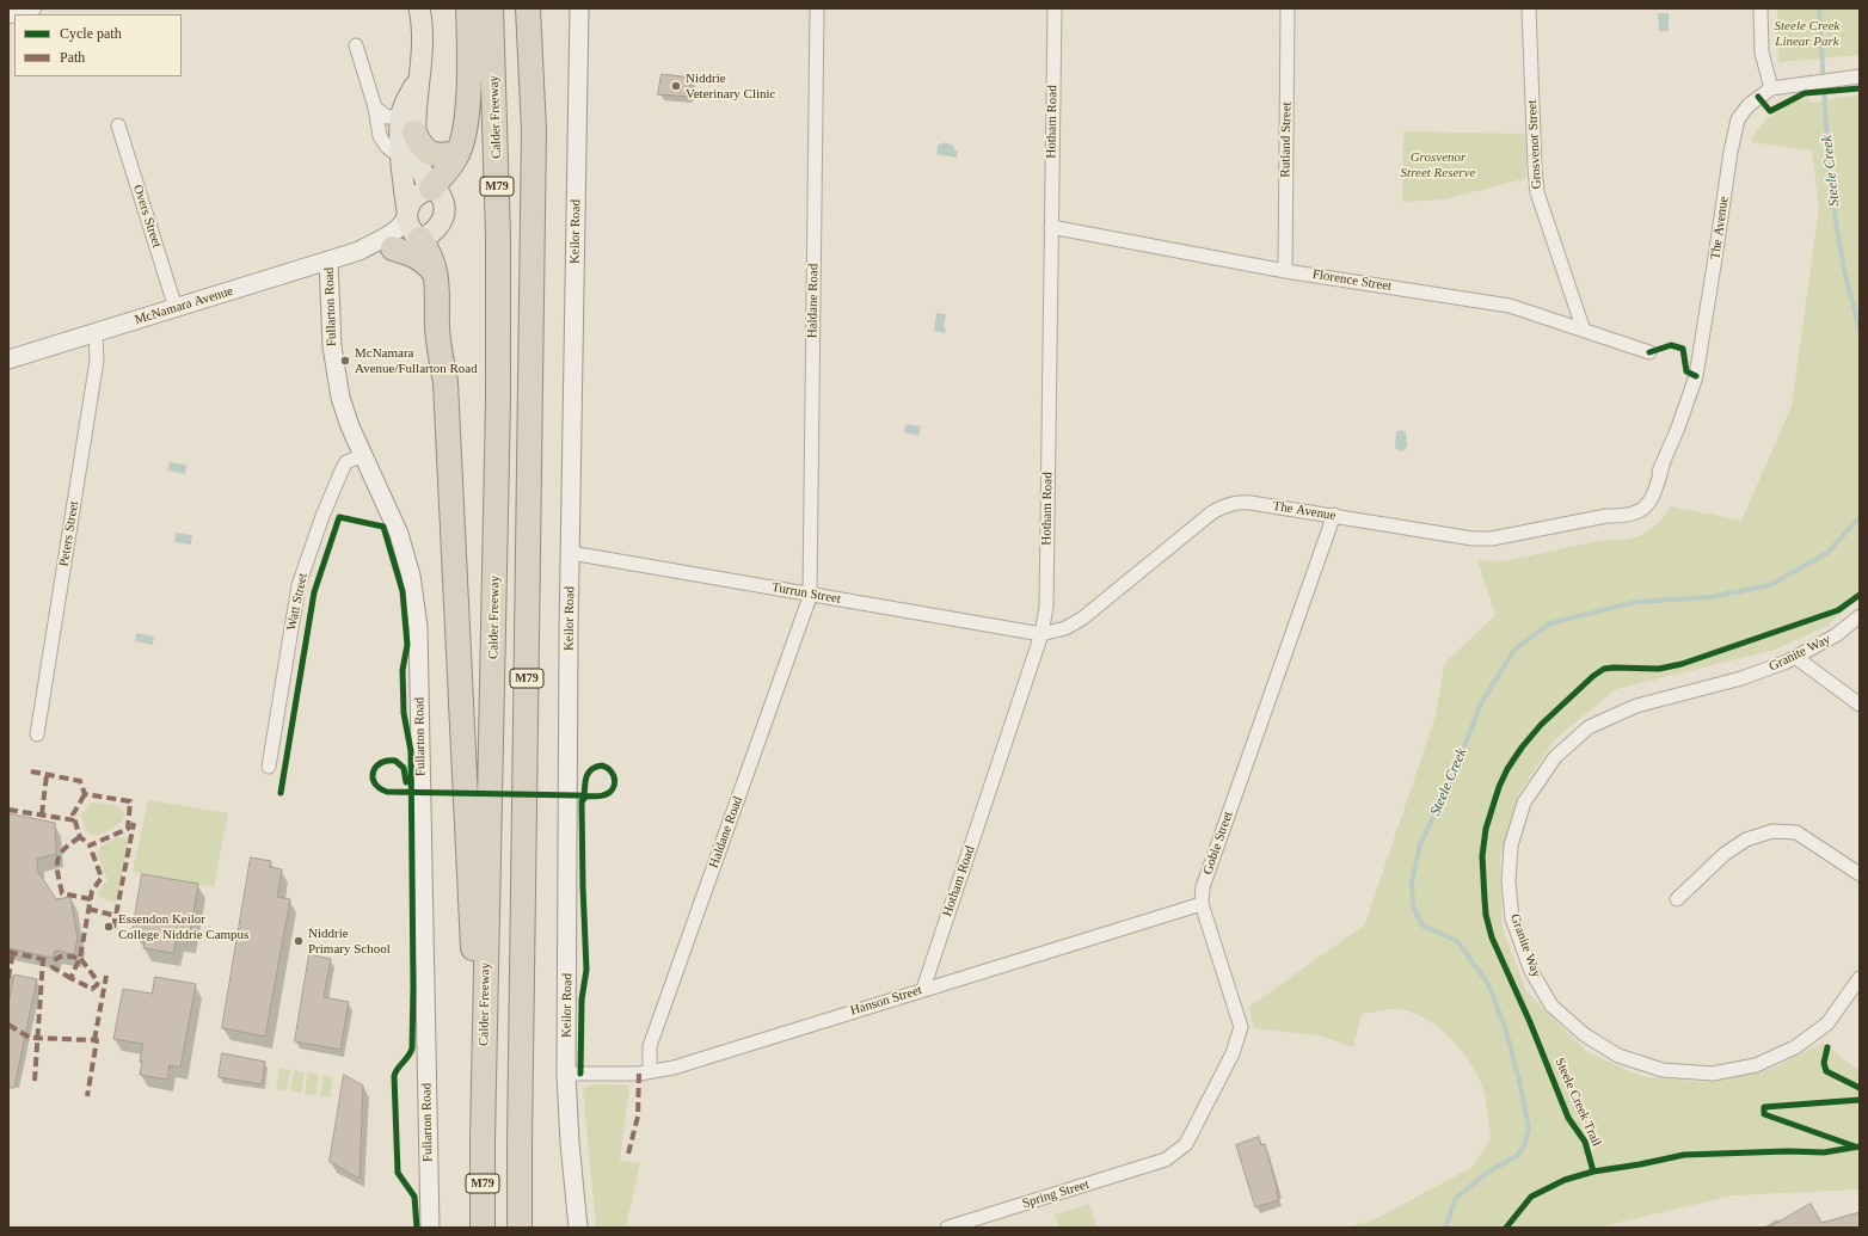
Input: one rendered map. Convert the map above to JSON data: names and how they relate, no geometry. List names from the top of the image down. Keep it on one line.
{"streets":{"highway":["Calder Freeway","M79"],"main road":["Keilor Road","McNamara Avenue","Fullarton Road"],"street":["Hotham Road","Rutland Street","Grosvenor Street","Overs Street","The Avenue","Florence Street","Haldane Road","Peters Street","Turrun Street","Watt Street","Granite Way","Goble Street","Hanson Street","Spring Street"],"cycle path":["Steele Creek Trail"]},"crossings":[["Hotham Road","The Avenue"],["Hotham Road","Florence Street"],["Hotham Road","Turrun Street"],["Hotham Road","Hanson Street"],["Rutland Street","Florence Street"],["Grosvenor Street","Florence Street"],["Overs Street","McNamara Avenue"],["The Avenue","Turrun Street"],["The Avenue","Goble Street"],["Keilor Road","Turrun Street"],["Keilor Road","Hanson Street"],["Haldane Road","Turrun Street"],["Haldane Road","Hanson Street"],["McNamara Avenue","Fullarton Road"],["McNamara Avenue","Peters Street"],["Fullarton Road","Watt Street"],["Goble Street","Hanson Street"],["Goble Street","Spring Street"]],"water":["Steele Creek"],"parks":["Steele Creek Linear Park","Grosvenor Street Reserve"],"places":["Niddrie Veterinary Clinic","McNamara Avenue/Fullarton Road","Essendon Keilor College Niddrie Campus","Niddrie Primary School"],"legend":["Cycle path","Path"]}
